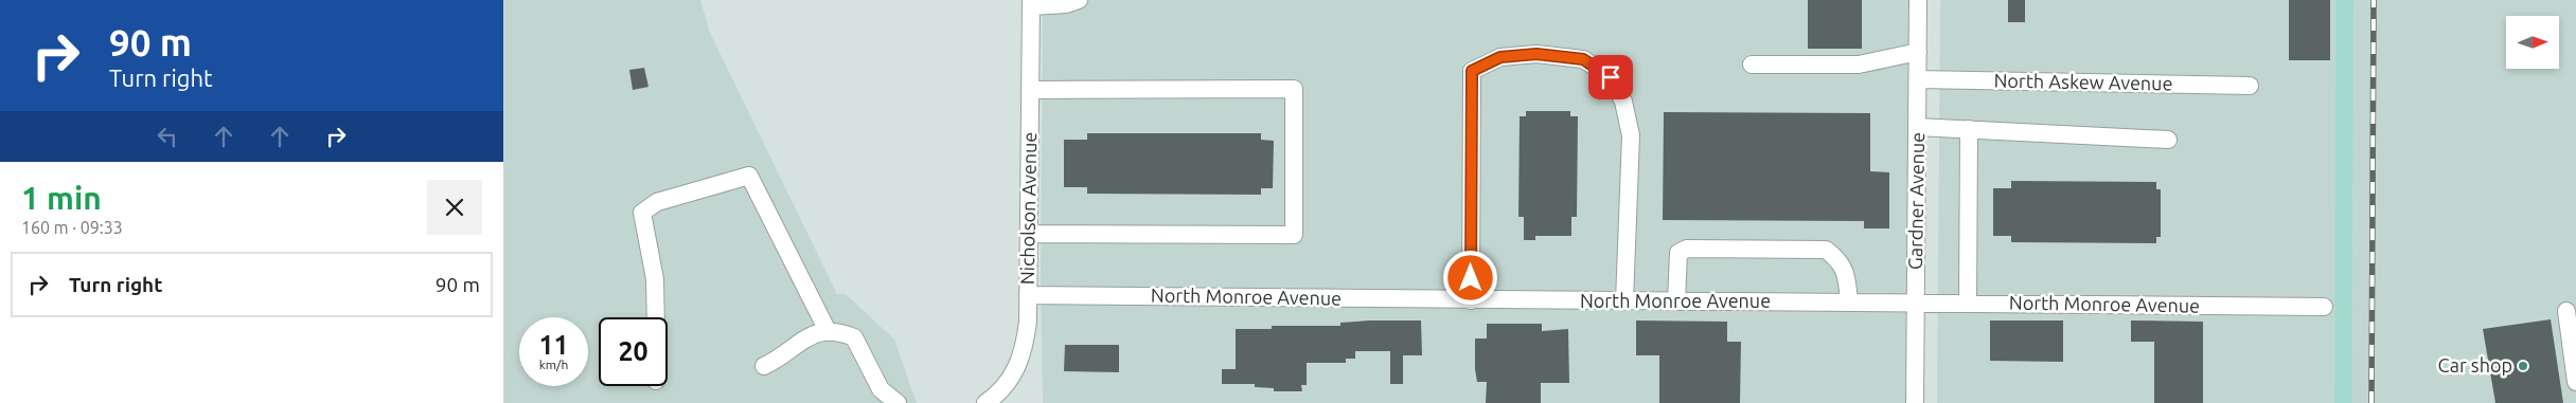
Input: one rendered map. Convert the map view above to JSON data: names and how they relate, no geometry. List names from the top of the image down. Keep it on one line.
{"streets":{"street":["North Askew Avenue","Gardner Avenue","Nicholson Avenue","North Monroe Avenue"]},"crossings":[["North Askew Avenue","Gardner Avenue"],["Gardner Avenue","North Monroe Avenue"],["Nicholson Avenue","North Monroe Avenue"]],"places":["Car shop"],"north":"right","page":{"turn":["90 m","Turn right"],"heading":["1 min","160 m · 09:33"],"list":[{"name":"Turn right","value":"90 m"}],"speed":"11 km/h","limit":"20"}}
